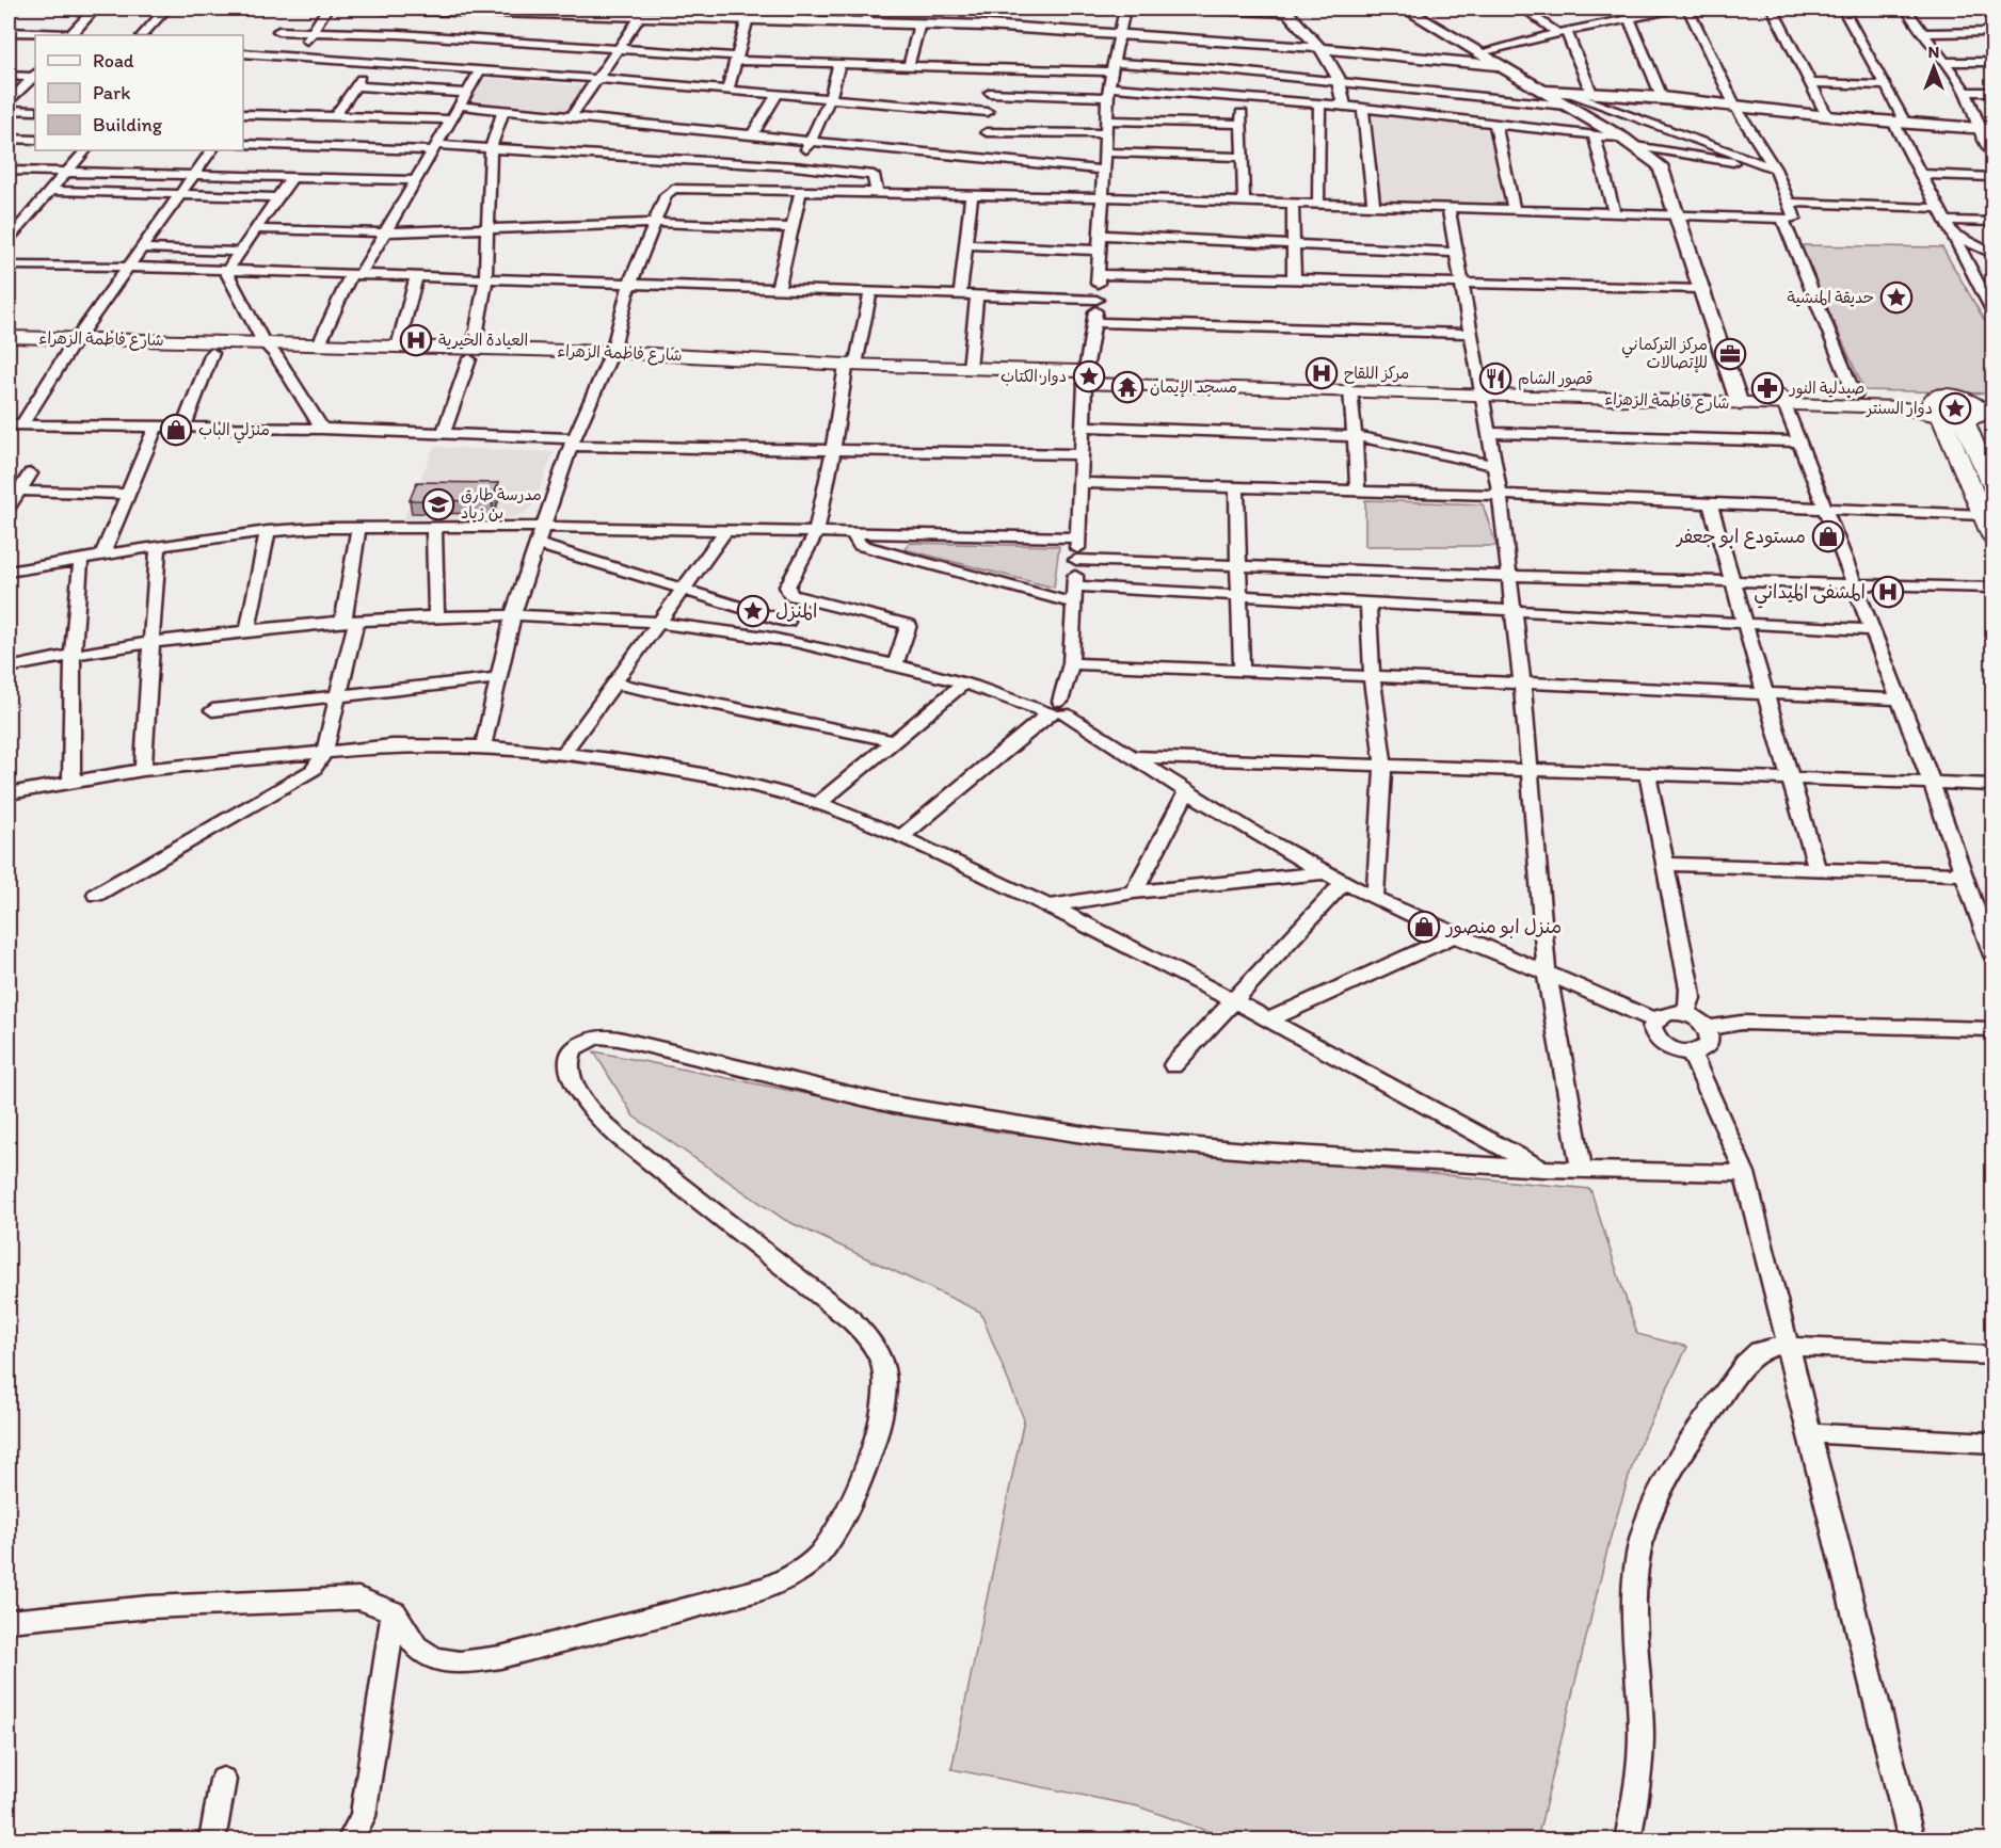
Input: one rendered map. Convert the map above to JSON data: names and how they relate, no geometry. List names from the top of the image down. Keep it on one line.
{"streets":{"main road":["شارع فاطمة الزهراء"]},"places":{"place":["حديقة المنشية","دوار الكتاب","دوار السنتر","المنزل"],"hospital":["العيادة الخيرية","مركز اللقاح","المشفى الميداني"],"office":["مركز التركماني للإتصالات"],"restaurant":["قصور الشام"],"temple":["مسجد الإيمان"],"pharmacy":["صيدلية النور"],"shop":["منزلي الباب","مستودع ابو جعفر","منزل ابو منصور"],"school or university":["مدرسة طارق بن زياد"]},"legend":["Road","Park","Building"],"north":"top"}
